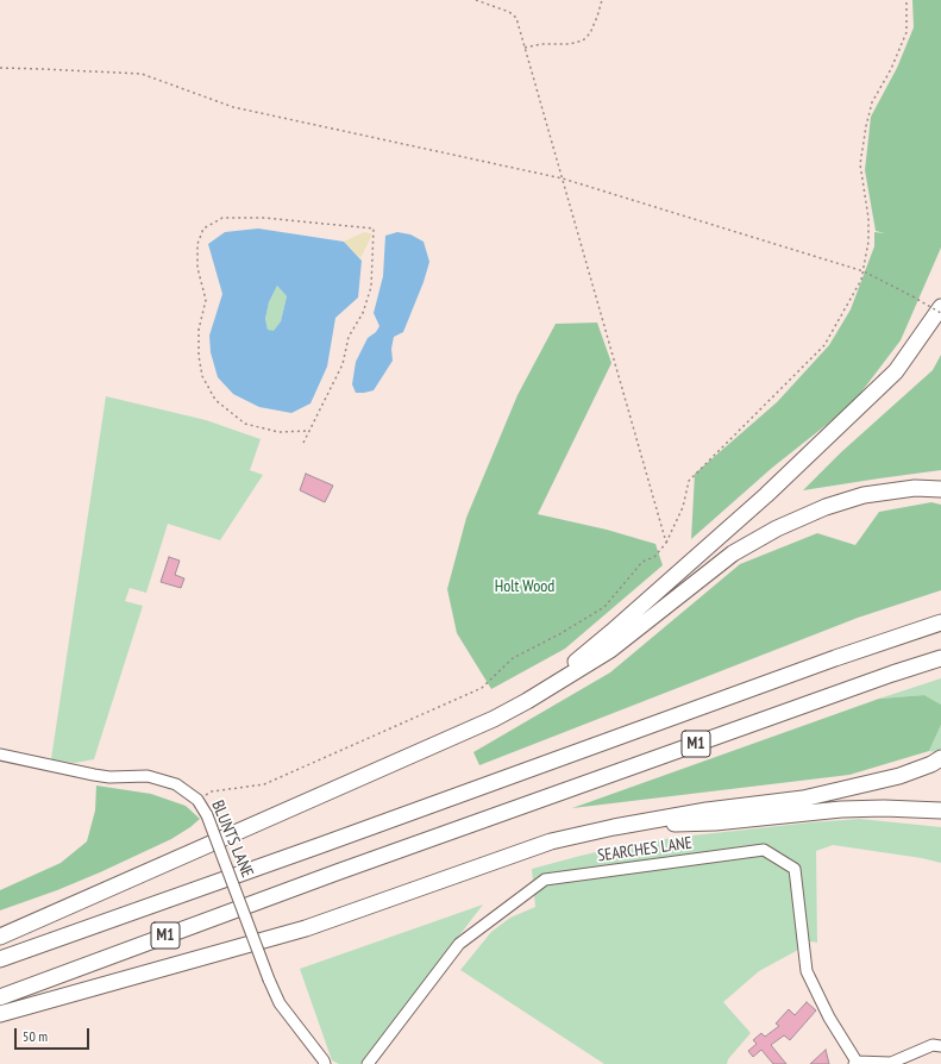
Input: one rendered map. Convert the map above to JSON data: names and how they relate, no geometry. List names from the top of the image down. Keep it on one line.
{"streets":{"highway":["M1"],"street":["BLUNTS LANE","SEARCHES LANE"]},"parks":["Holt Wood"],"scale_bar":"50 m"}
